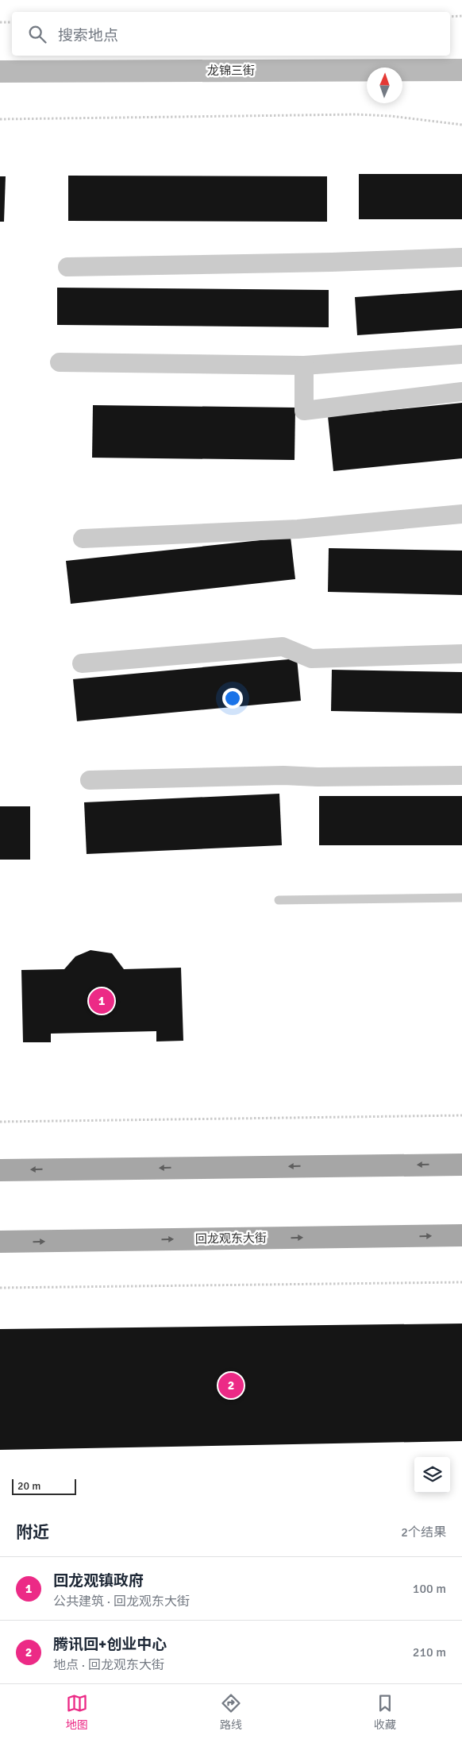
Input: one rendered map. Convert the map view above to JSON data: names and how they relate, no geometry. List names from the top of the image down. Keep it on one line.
{"streets":{"main road":["回龙观东大街"],"street":["龙锦三街"]},"scale_bar":"20 m","north":"top","page":{"search":"搜索地点","pins":["1","2"],"scale":"20 m","heading":["附近","2个结果"],"list":[{"mark":"1","name":"回龙观镇政府","note":"公共建筑 · 回龙观东大街","value":"100 m"},{"mark":"2","name":"腾讯回+创业中心","note":"地点 · 回龙观东大街","value":"210 m"}],"nav":["地图","路线","收藏"]}}
